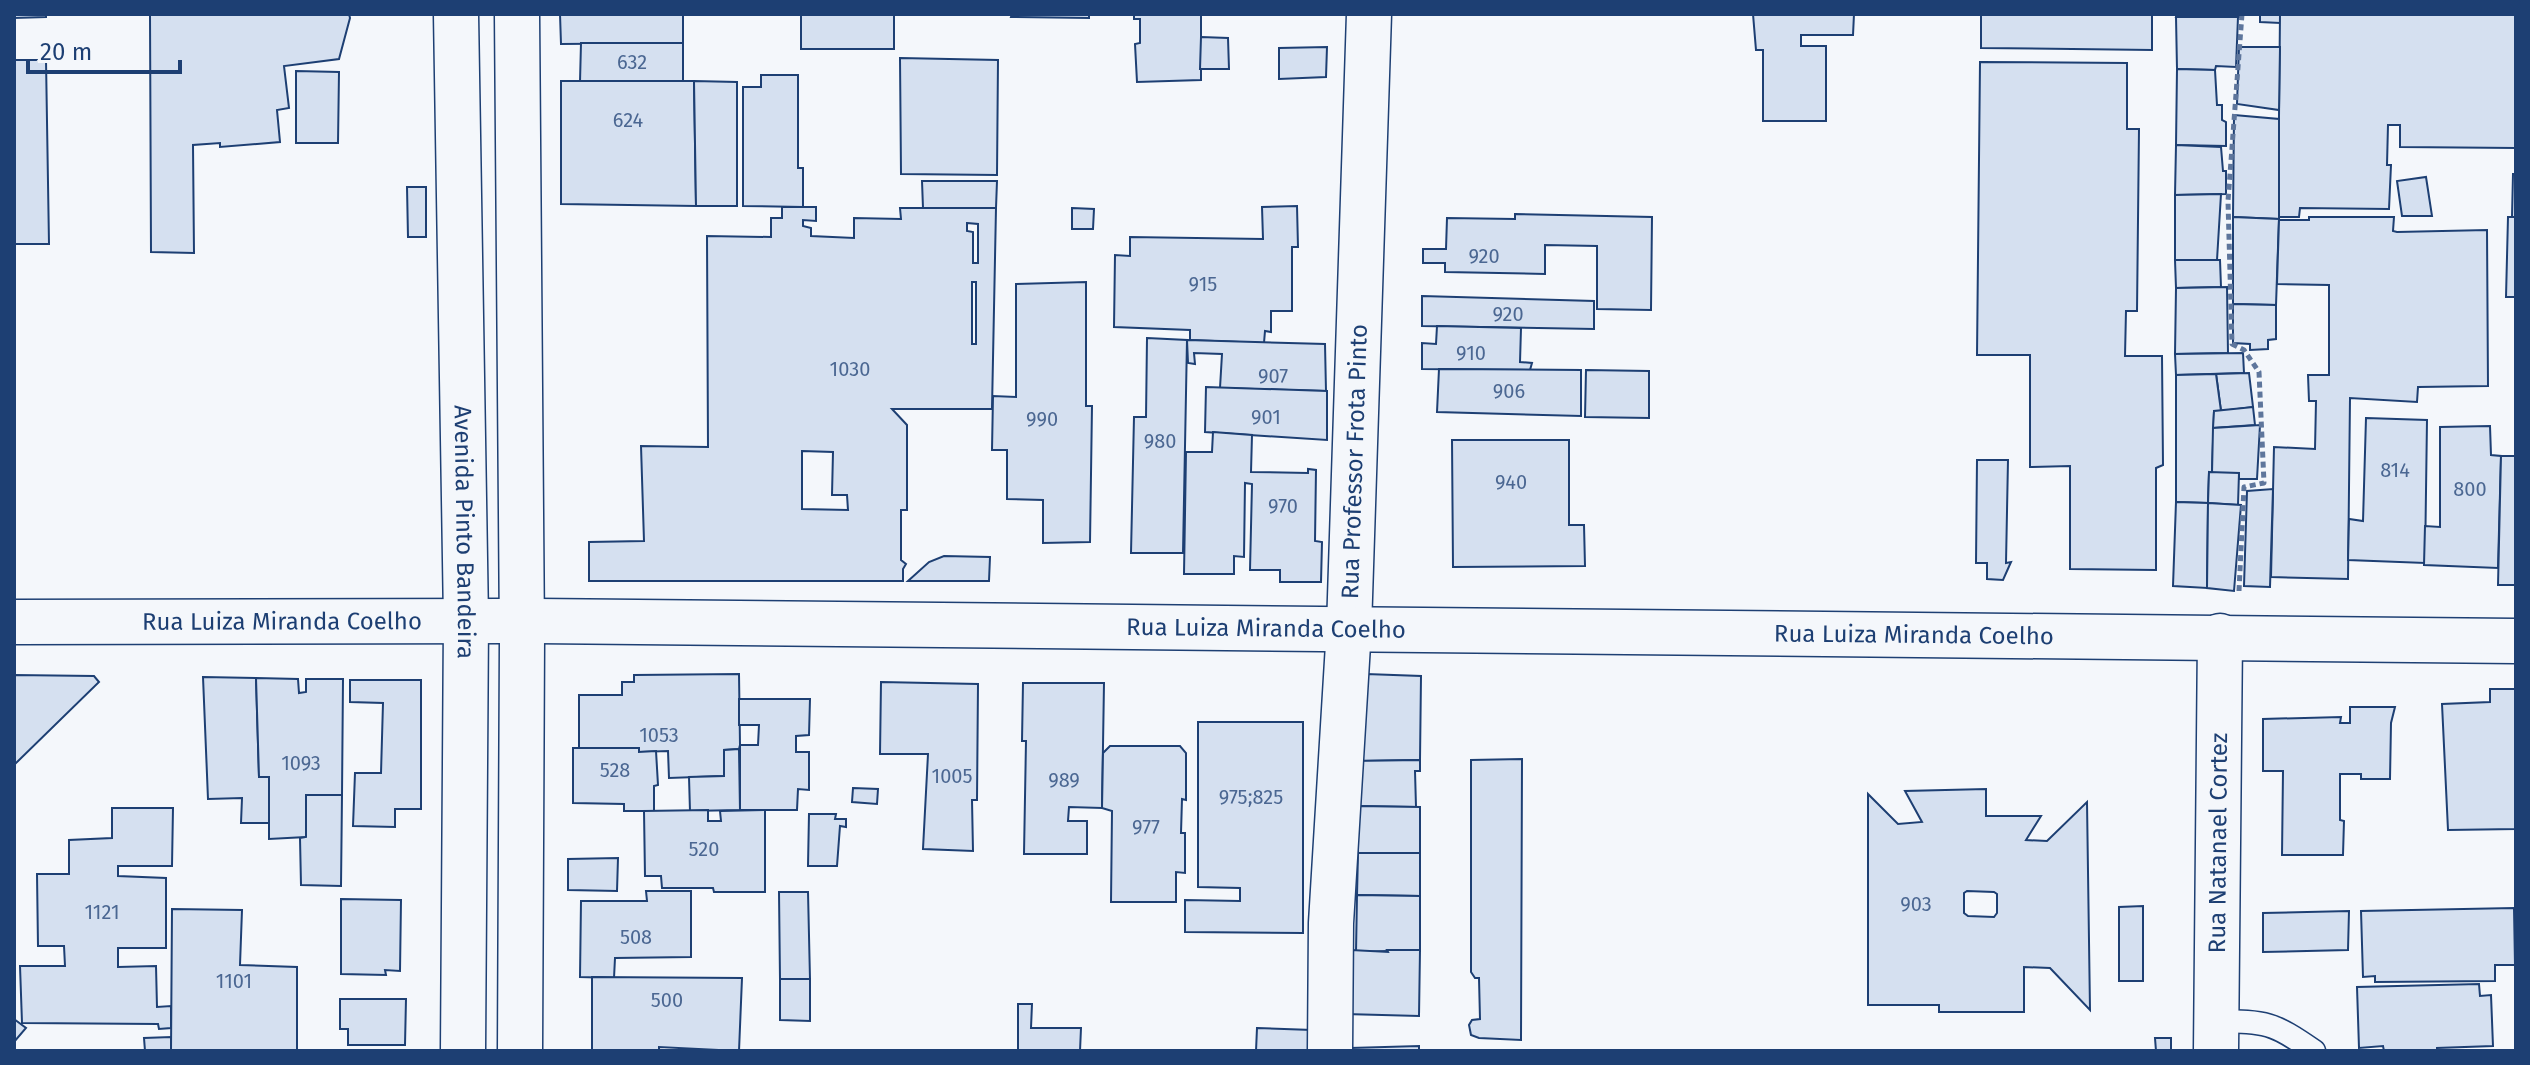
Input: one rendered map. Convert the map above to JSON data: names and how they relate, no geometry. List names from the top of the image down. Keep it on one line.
{"streets":{"street":["Rua Professor Frota Pinto","Avenida Pinto Bandeira","Rua Luiza Miranda Coelho","Rua Natanael Cortez"]},"crossings":[["Rua Professor Frota Pinto","Rua Luiza Miranda Coelho"],["Avenida Pinto Bandeira","Rua Luiza Miranda Coelho"],["Rua Luiza Miranda Coelho","Rua Natanael Cortez"]],"house_numbers":["632","624","920","915","920","910","1030","907","906","901","990","980","814","940","800","970","1053","1093","528","1005","989","975;825","977","520","903","1121","508","1101","500"],"scale_bar":"20 m"}
